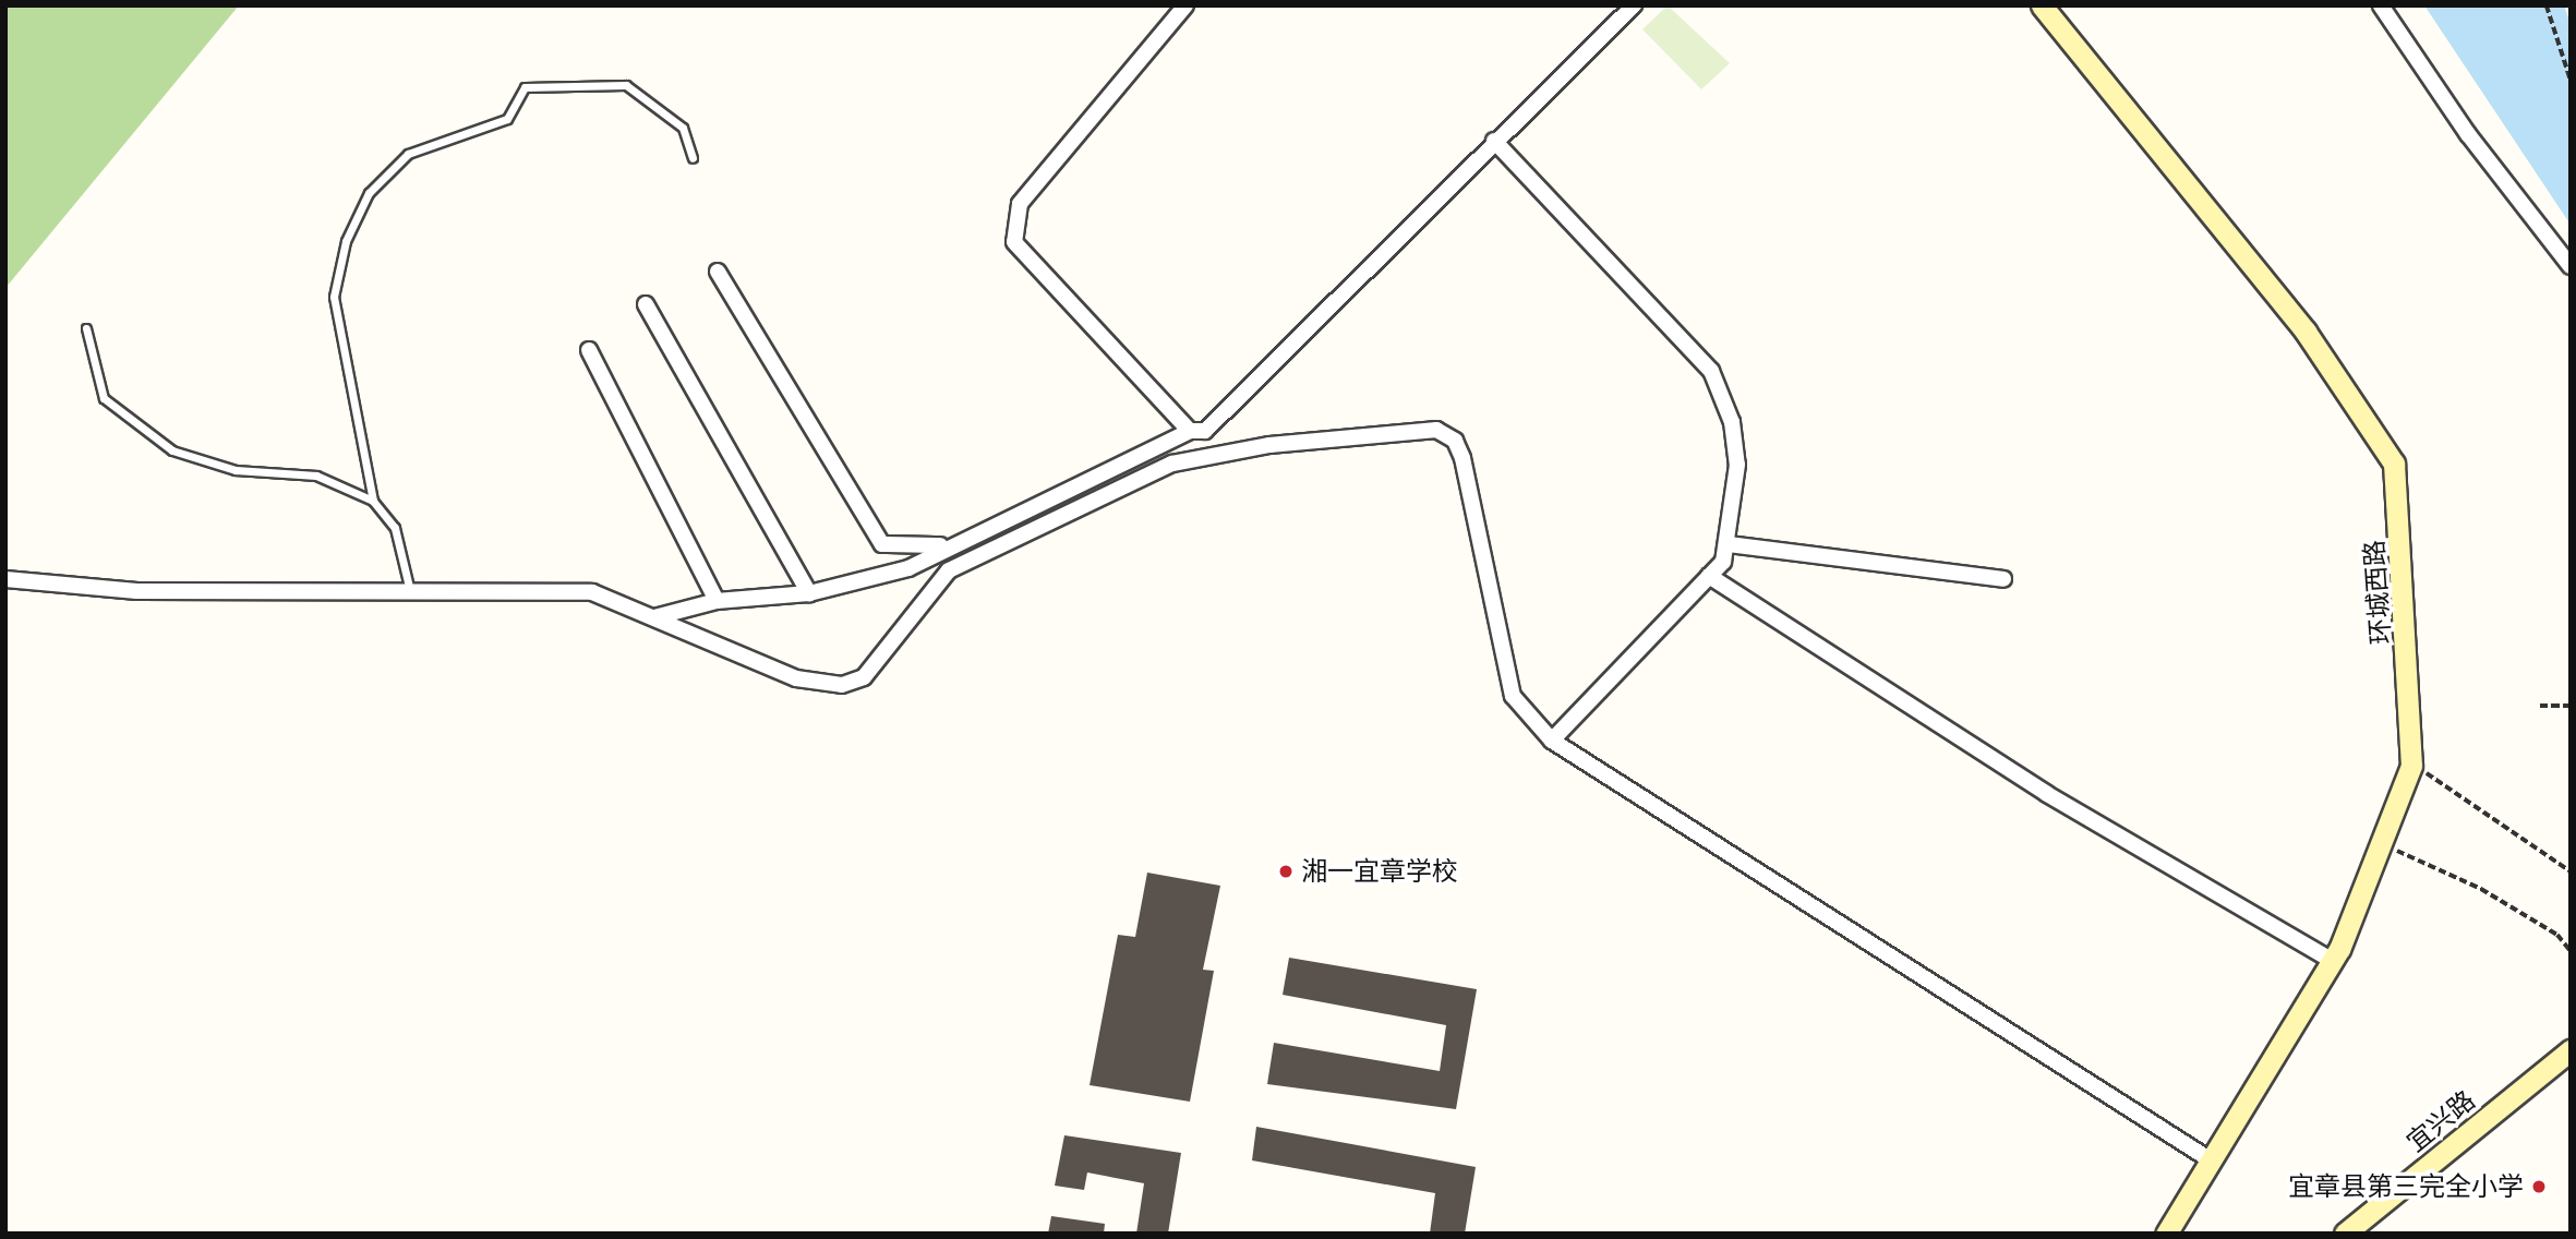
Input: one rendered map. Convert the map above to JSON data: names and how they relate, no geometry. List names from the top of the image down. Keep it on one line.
{"streets":{"main road":["环城西路","宜兴路"]},"places":["湘一宜章学校","宜章县第三完全小学"]}
